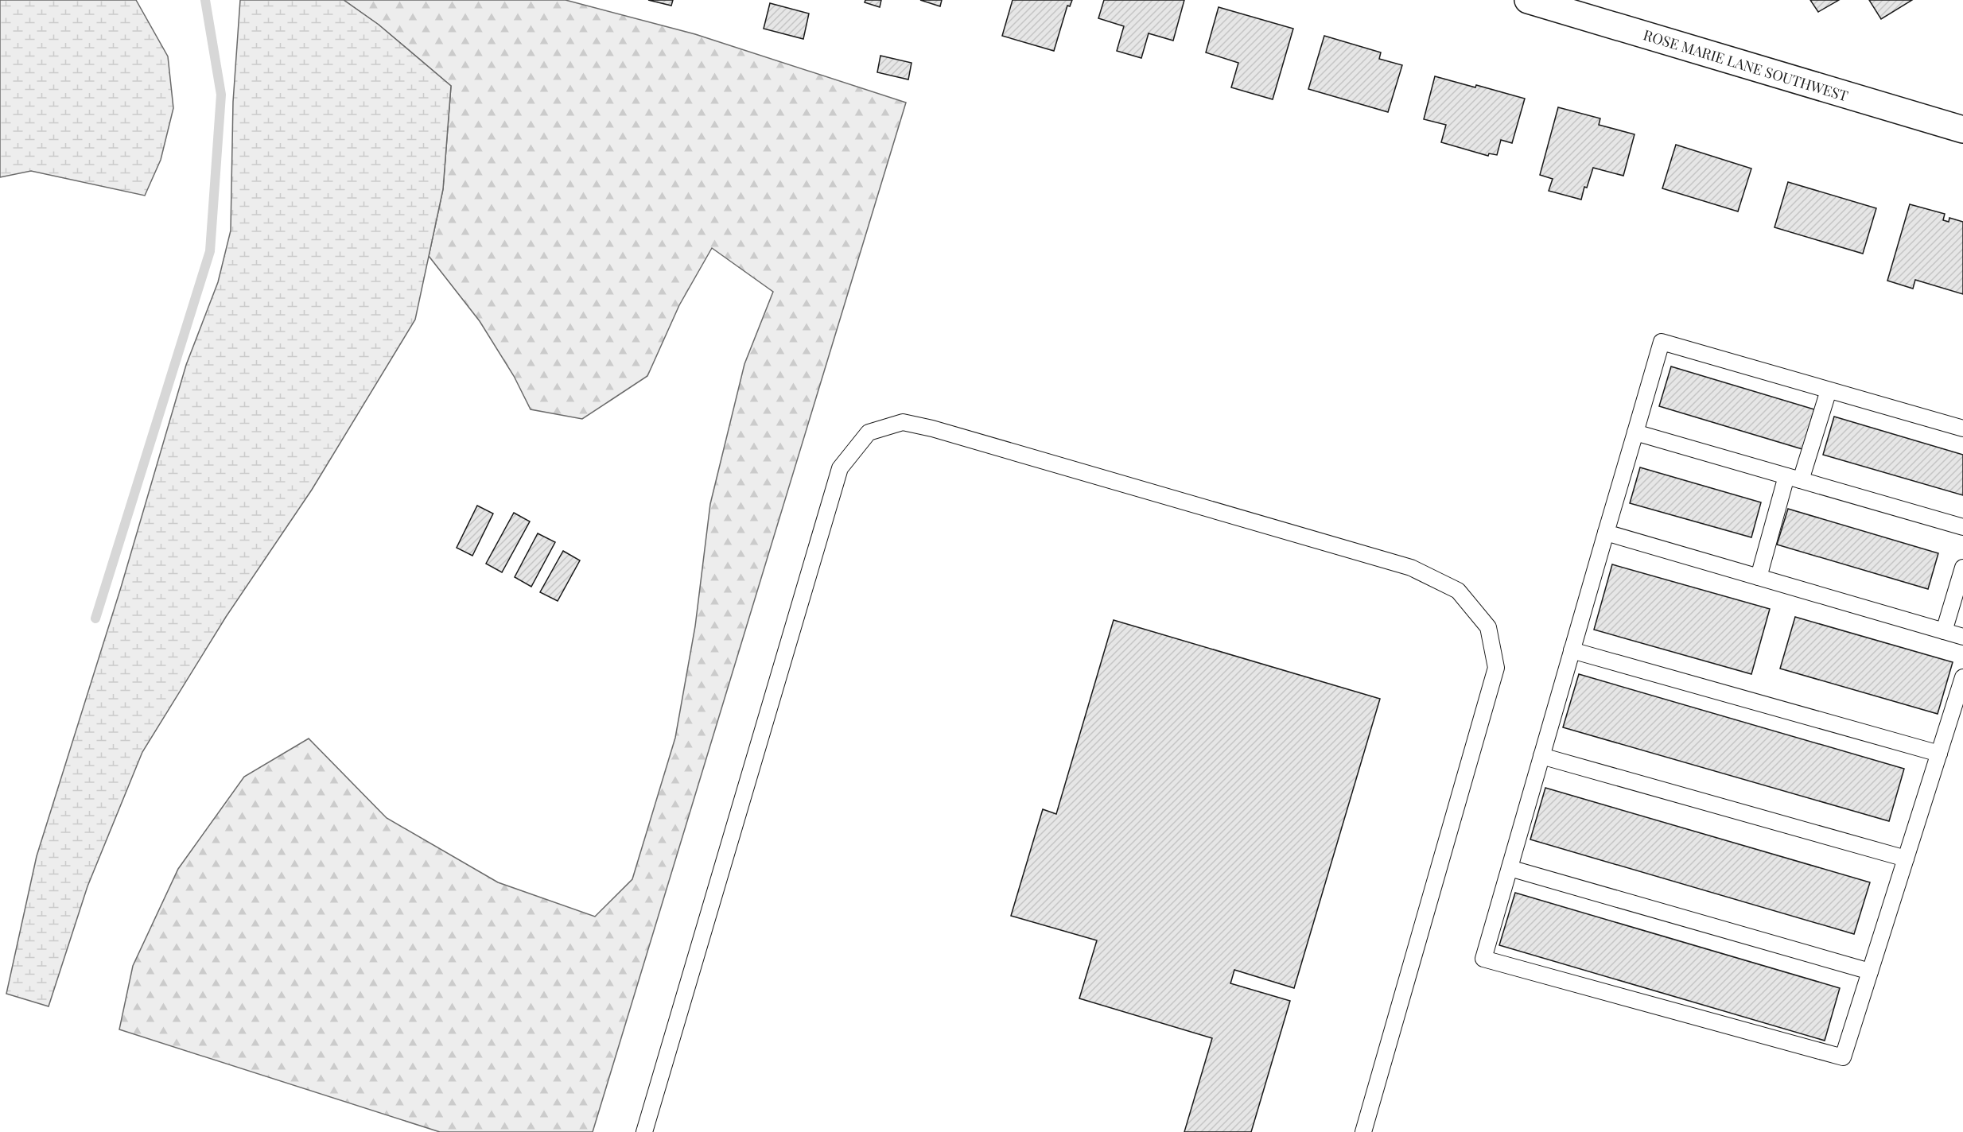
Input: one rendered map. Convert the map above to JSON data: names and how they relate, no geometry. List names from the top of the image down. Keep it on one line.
{"streets":{"street":["ROSE MARIE LANE SOUTHWEST"]}}
